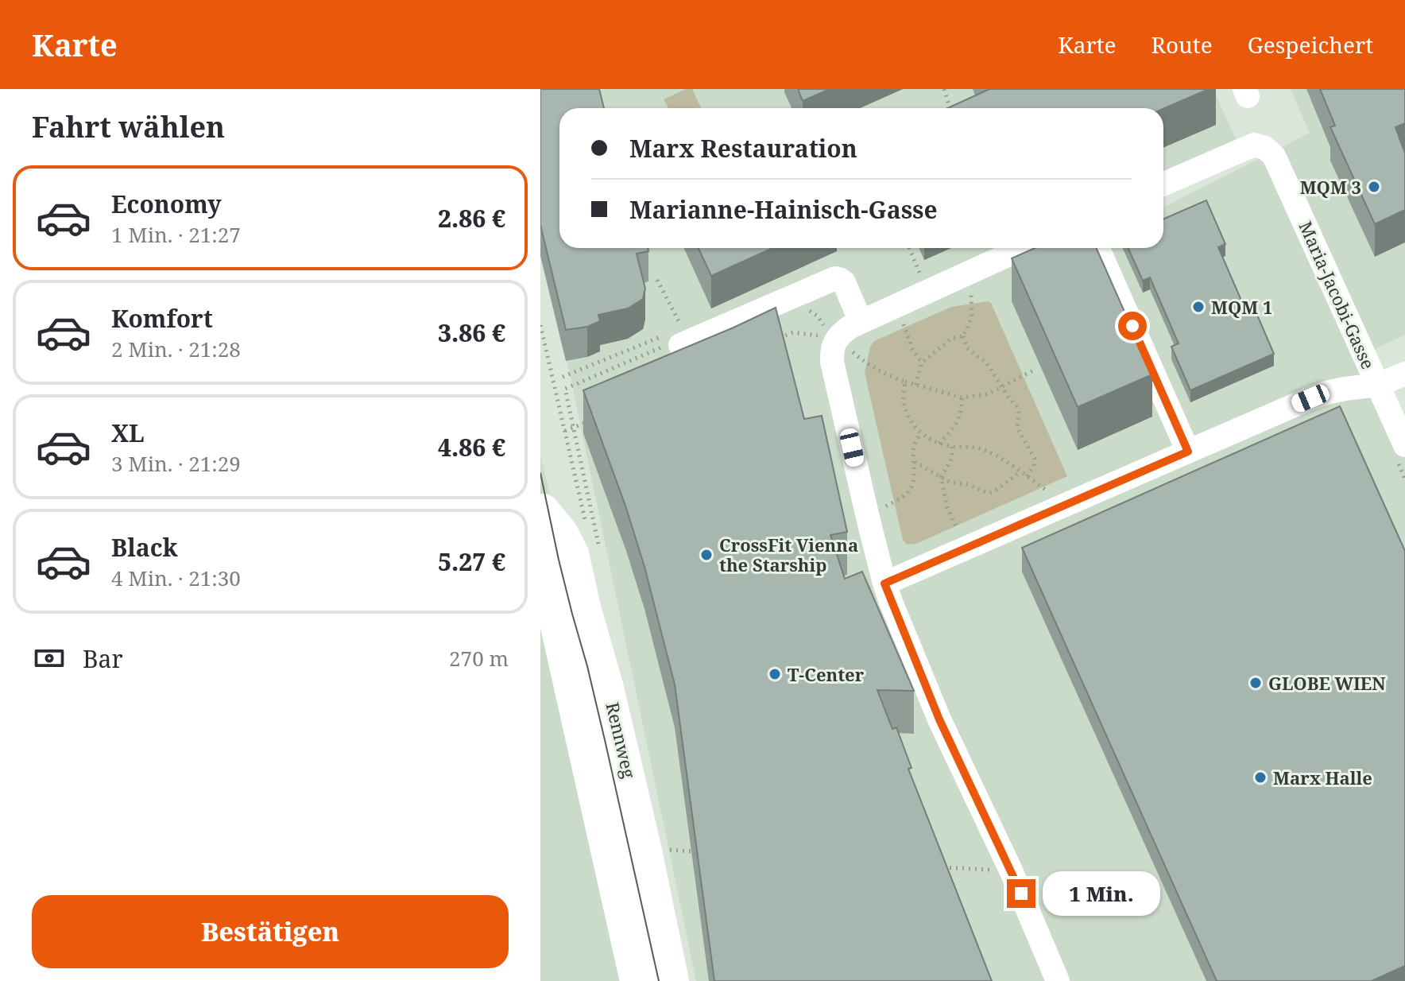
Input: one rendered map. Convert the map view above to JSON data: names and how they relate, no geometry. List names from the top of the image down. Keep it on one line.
{"streets":{"main road":["Rennweg"],"street":["Maria-Jacobi-Gasse"]},"places":["MQM 3","MQM 1","CrossFit Vienna the Starship","T-Center","GLOBE WIEN","Marx Halle"],"page":{"header":"Karte","nav":["Karte","Route","Gespeichert"],"heading":"Fahrt wählen","banner":["Marx Restauration","Marianne-Hainisch-Gasse"],"list":[{"name":"Economy","note":"1 Min. · 21:27","value":"2.86 €"},{"name":"Komfort","note":"2 Min. · 21:28","value":"3.86 €"},{"name":"XL","note":"3 Min. · 21:29","value":"4.86 €"},{"name":"Black","note":"4 Min. · 21:30","value":"5.27 €"}],"pay":["Bar","270 m"],"bubble":"1 Min.","buttons":"Bestätigen"}}
